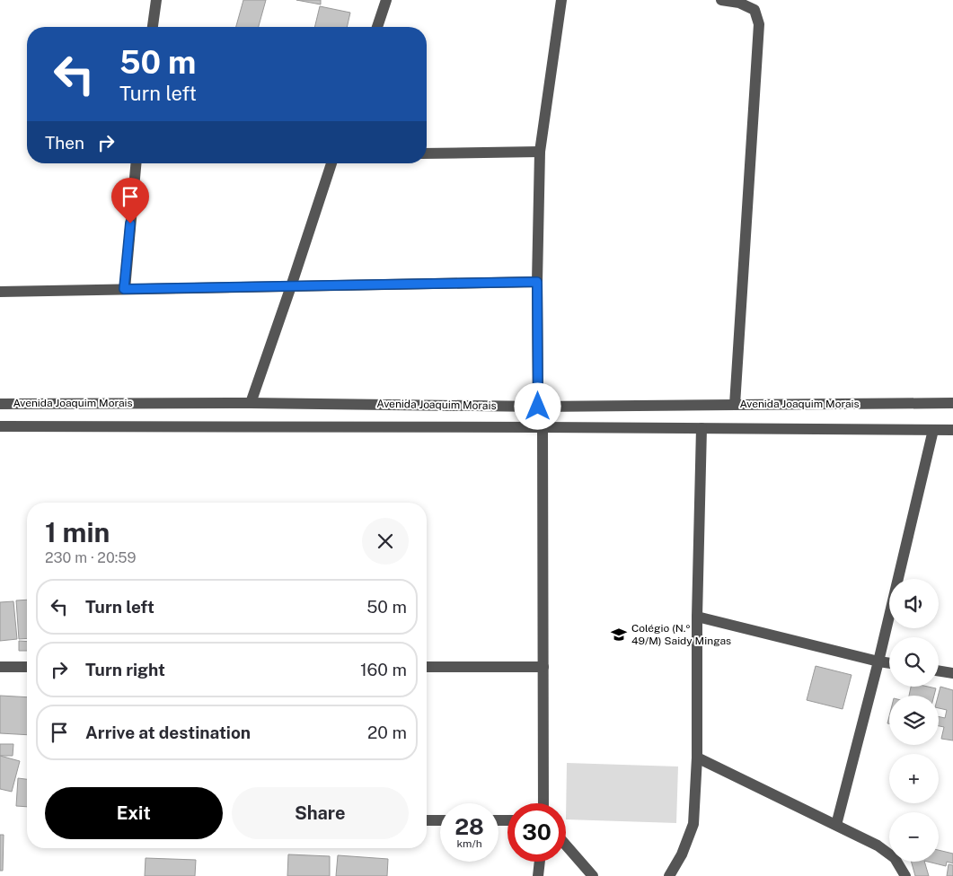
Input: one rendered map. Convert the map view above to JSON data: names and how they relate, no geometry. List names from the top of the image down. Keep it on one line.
{"streets":{"street":["Avenida Joaquim Morais"]},"places":{"school or university":["Colégio (N.º 49/M) Saidy Mingas"]},"page":{"turn":["50 m","Turn left"],"then":"Then","heading":["1 min","230 m · 20:59"],"map_buttons":["+","−"],"list":[{"name":"Turn left","value":"50 m"},{"name":"Turn right","value":"160 m"},{"name":"Arrive at destination","value":"20 m"}],"buttons":["Exit","Share"],"speed":"28 km/h","limit":"30"}}
